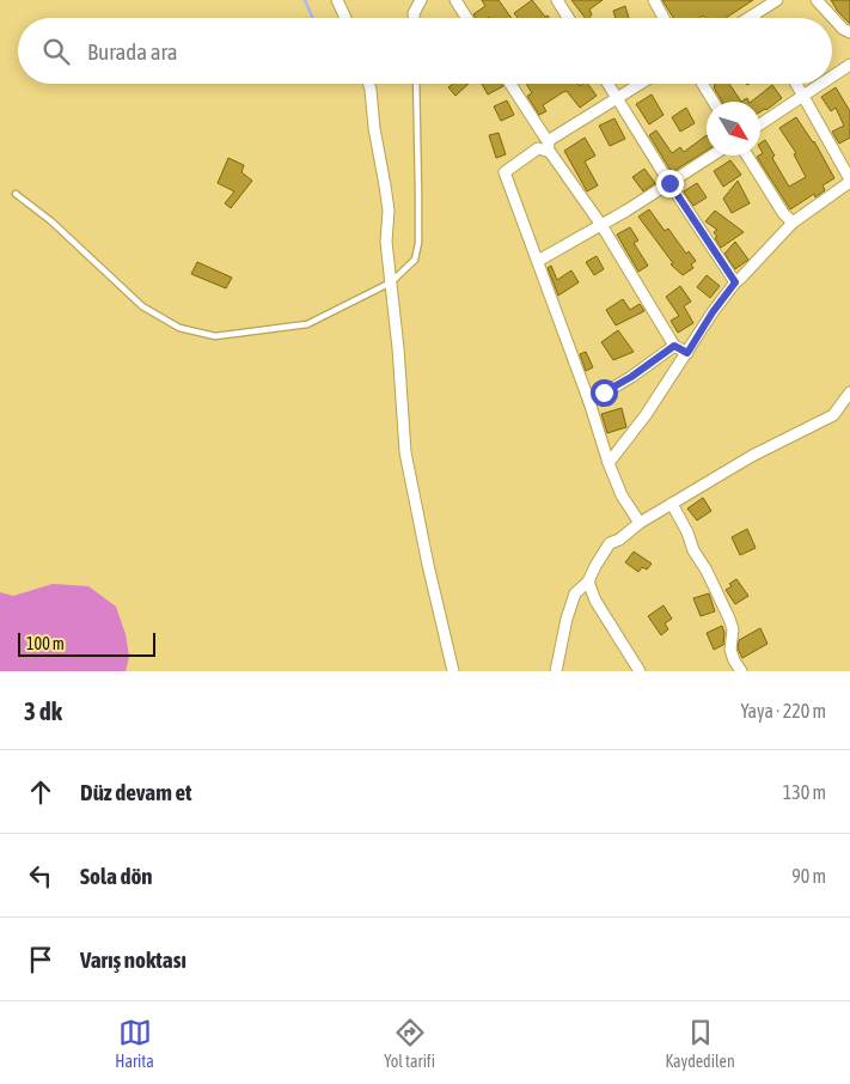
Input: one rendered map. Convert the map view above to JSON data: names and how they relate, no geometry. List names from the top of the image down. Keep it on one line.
{"scale_bar":"100 m","north":"bottom right","page":{"search":"Burada ara","scale":"100 m","heading":["3 dk","Yaya · 220 m"],"list":[["Düz devam et","130 m"],["Sola dön","90 m"],"Varış noktası"],"nav":["Harita","Yol tarifi","Kaydedilen"]}}
